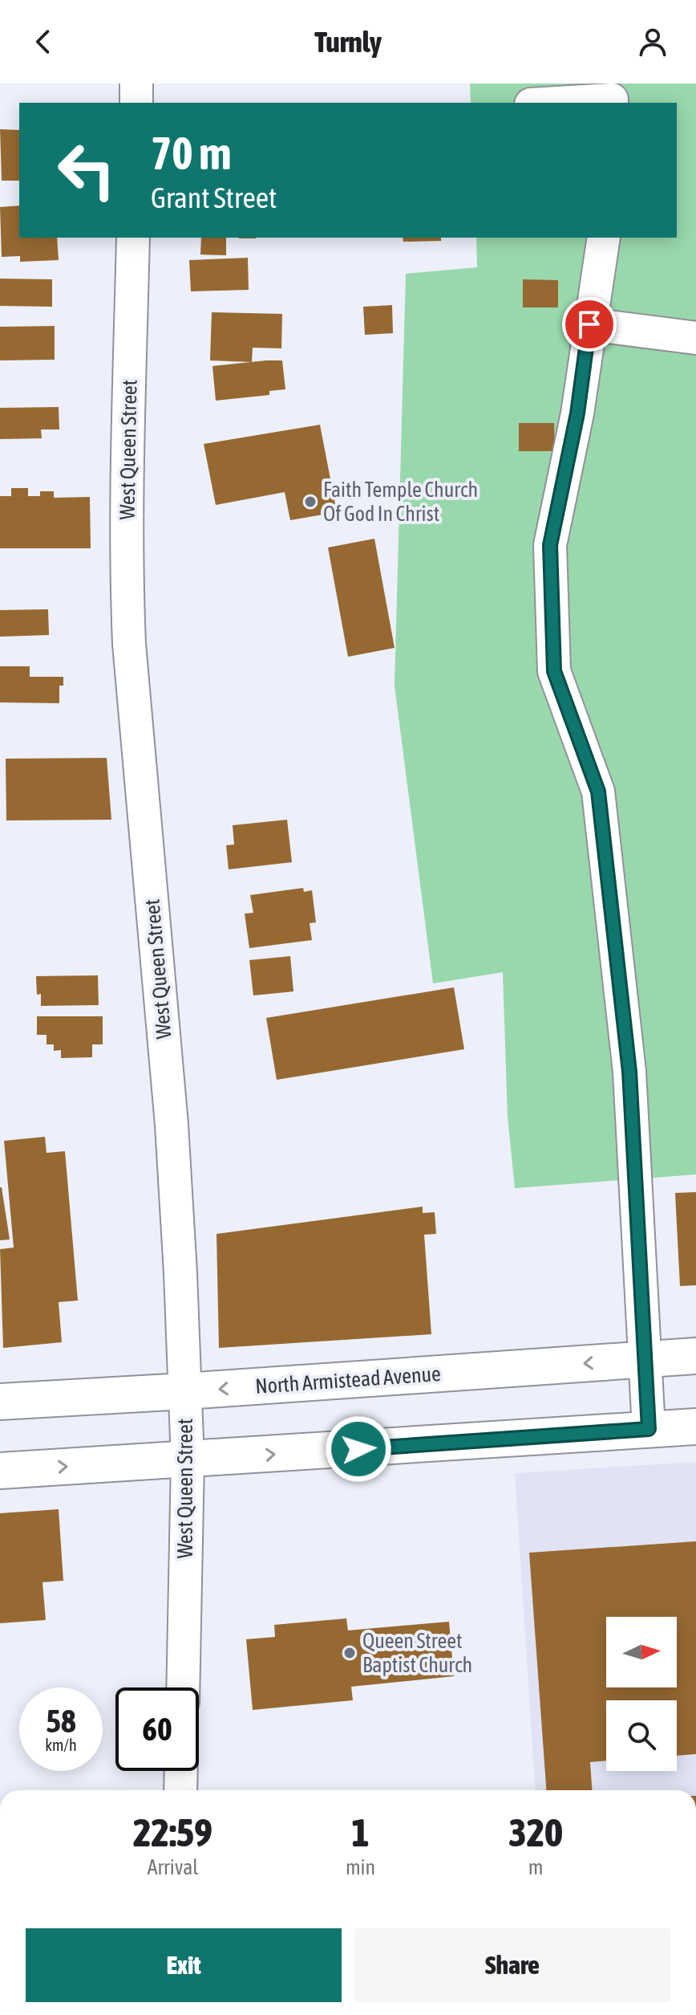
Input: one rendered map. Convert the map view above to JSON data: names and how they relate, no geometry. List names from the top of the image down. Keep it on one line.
{"streets":{"main road":["North Armistead Avenue"],"street":["West Queen Street"]},"crossings":[["West Queen Street","North Armistead Avenue"]],"places":["Faith Temple Church Of God In Christ","Queen Street Baptist Church"],"north":"right","page":{"header":"Turnly","turn":["70 m","Grant Street"],"speed":"58 km/h","limit":"60","eta":["22:59","Arrival","1","min","320","m"],"buttons":["Exit","Share"]}}
